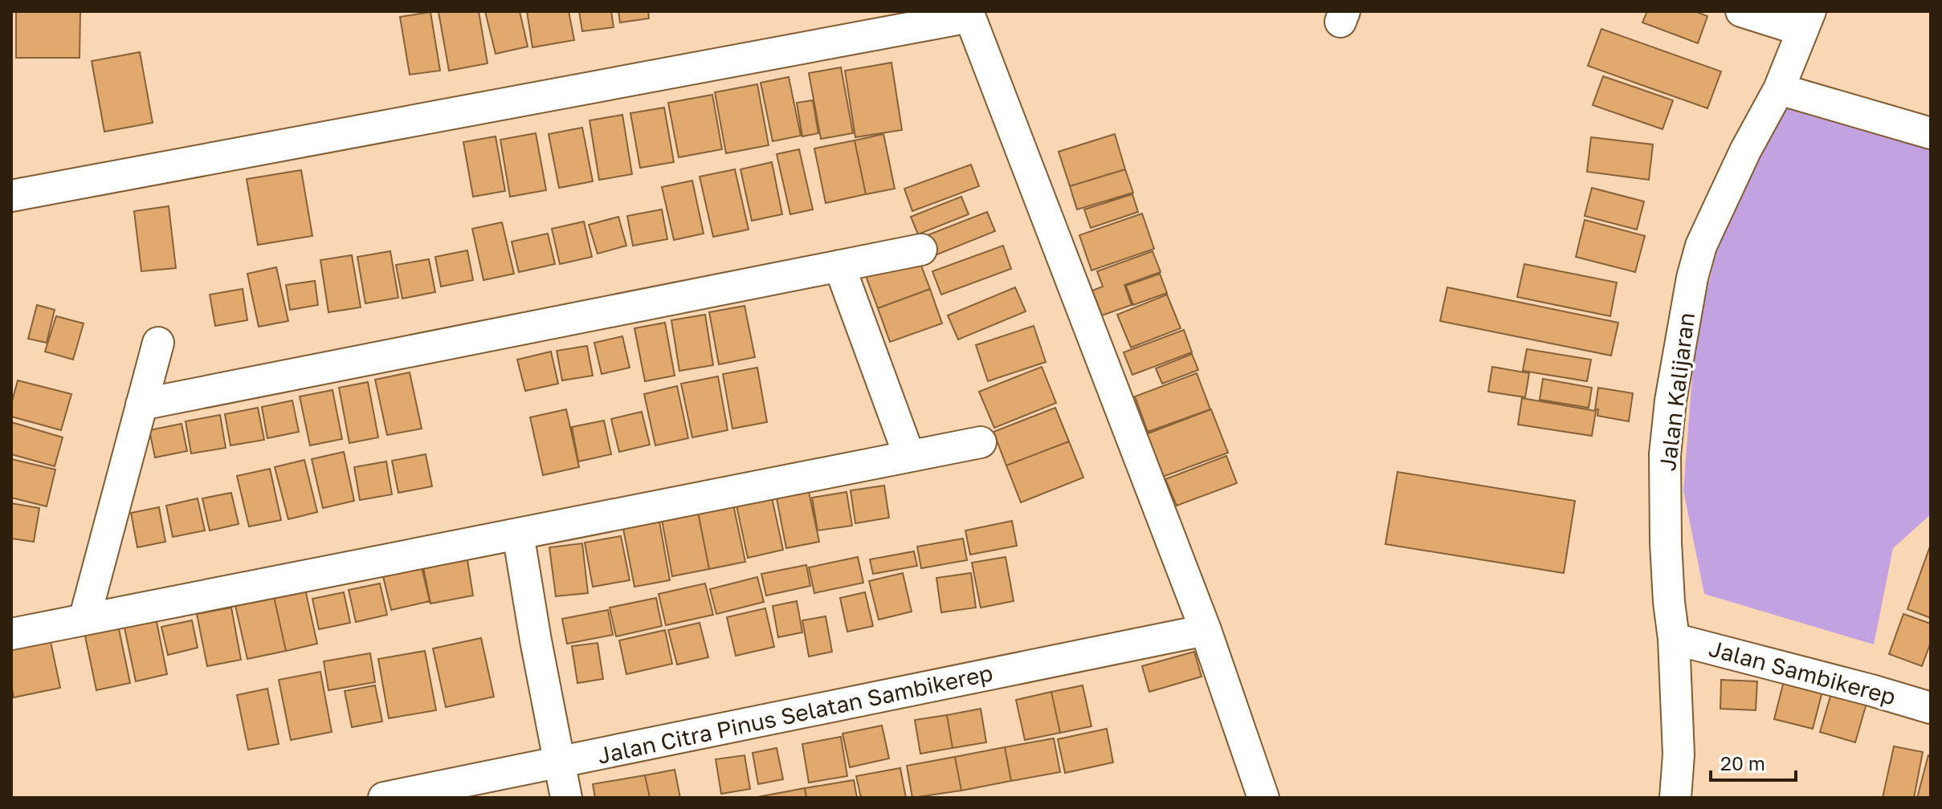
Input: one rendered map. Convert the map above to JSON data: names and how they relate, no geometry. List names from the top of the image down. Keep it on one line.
{"streets":{"street":["Jalan Kalijaran","Jalan Sambikerep","Jalan Citra Pinus Selatan Sambikerep"]},"crossings":[["Jalan Kalijaran","Jalan Sambikerep"]],"scale_bar":"20 m"}
